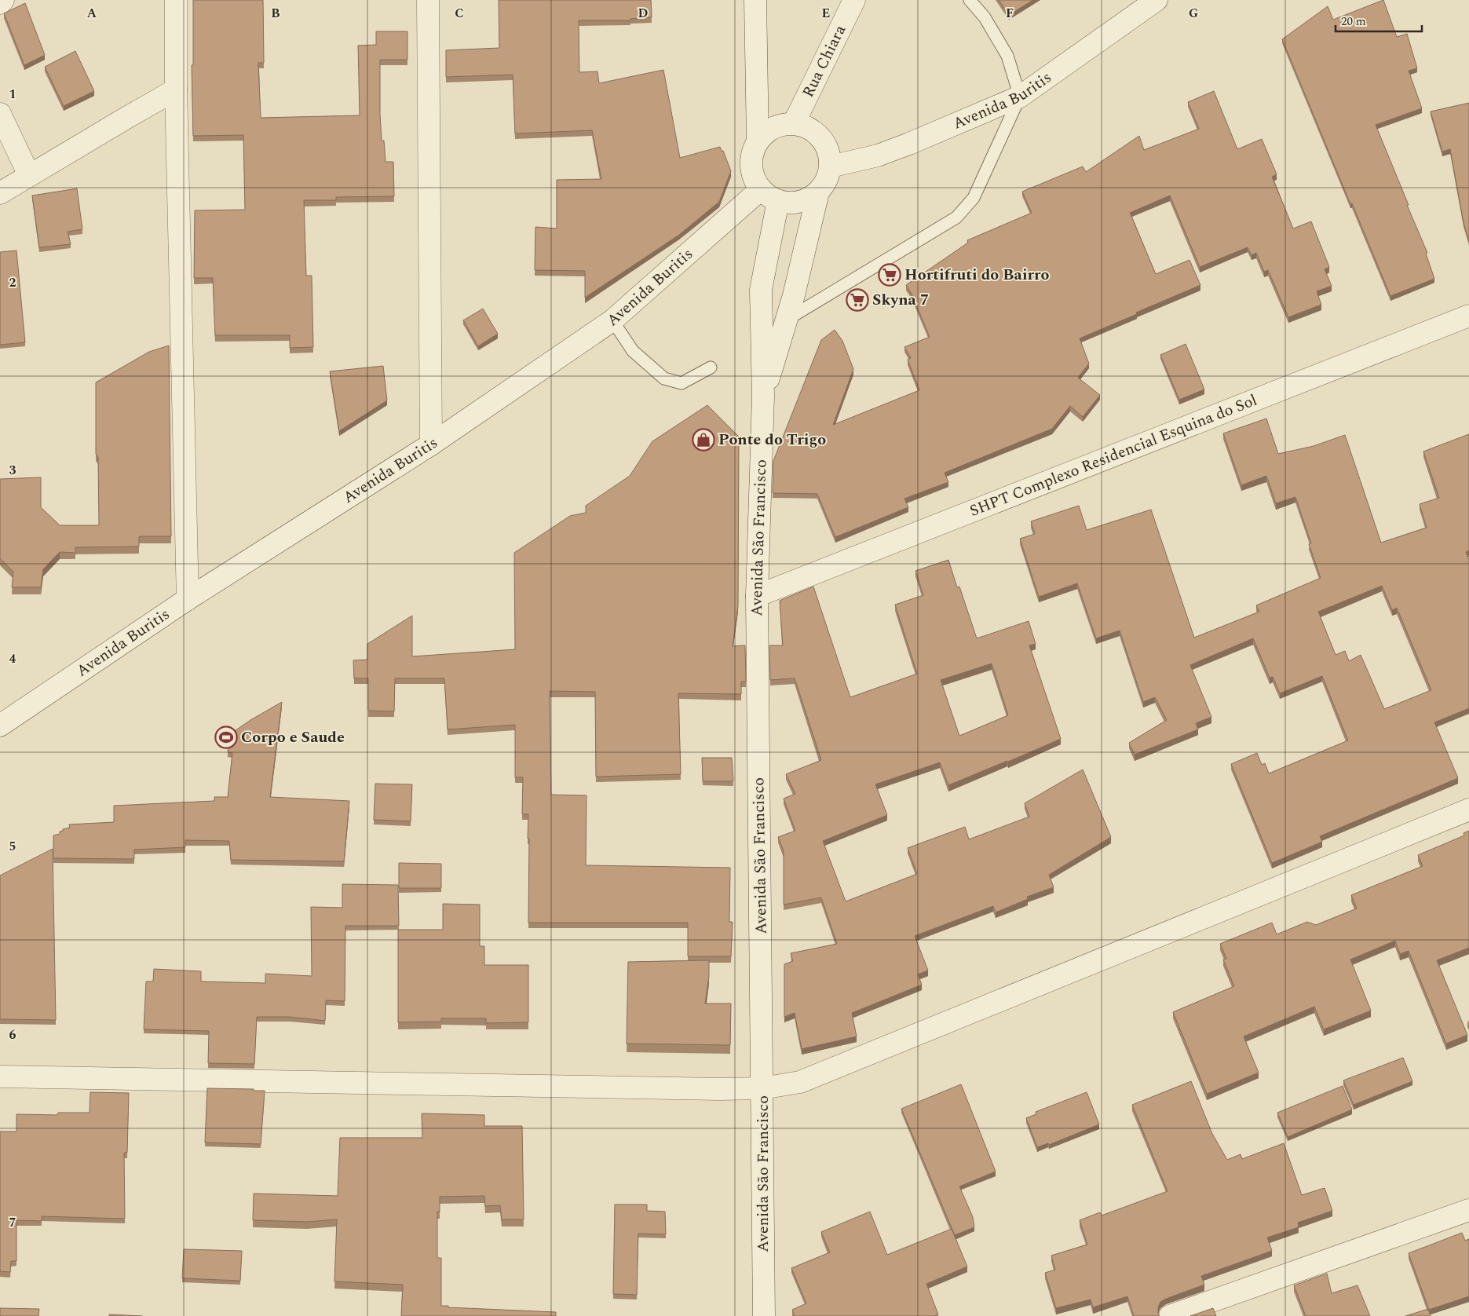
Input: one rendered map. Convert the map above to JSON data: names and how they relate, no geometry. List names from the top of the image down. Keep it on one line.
{"streets":{"street":["Rua Chiara","Avenida Buritis","SHPT Complexo Residencial Esquina do Sol","Avenida São Francisco"]},"crossings":[["Rua Chiara","Avenida Buritis"],["Rua Chiara","Avenida São Francisco"],["Avenida Buritis","Avenida São Francisco"],["SHPT Complexo Residencial Esquina do Sol","Avenida São Francisco"]],"places":{"supermarket":["Hortifruti do Bairro","Skyna 7"],"shop":["Ponte do Trigo"],"sports":["Corpo e Saude"]},"scale_bar":"20 m","grid":{"columns":["A","B","C","D","E","F","G"],"rows":["1","2","3","4","5","6","7"]}}
